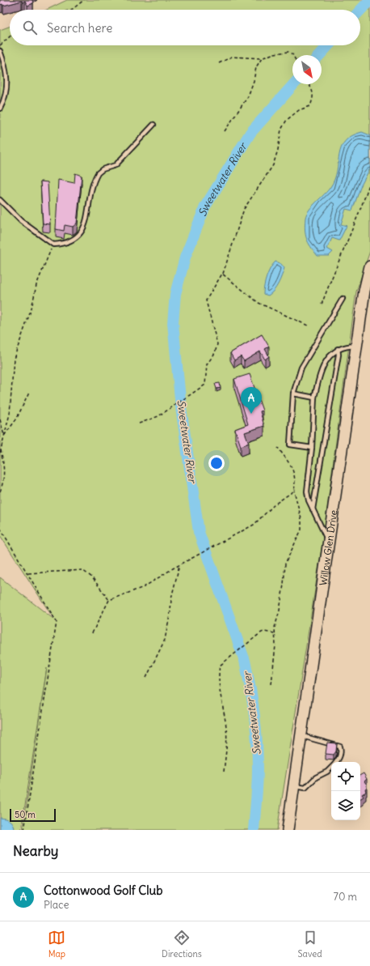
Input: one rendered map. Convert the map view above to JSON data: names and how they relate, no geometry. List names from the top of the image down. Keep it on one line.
{"streets":{"main road":["Willow Glen Drive"]},"water":["Sweetwater River"],"scale_bar":"50 m","north":"bottom right","page":{"search":"Search here","pins":"A","scale":"50 m","heading":"Nearby","list":[{"mark":"A","name":"Cottonwood Golf Club","note":"Place","value":"70 m"}],"nav":["Map","Directions","Saved"]}}
